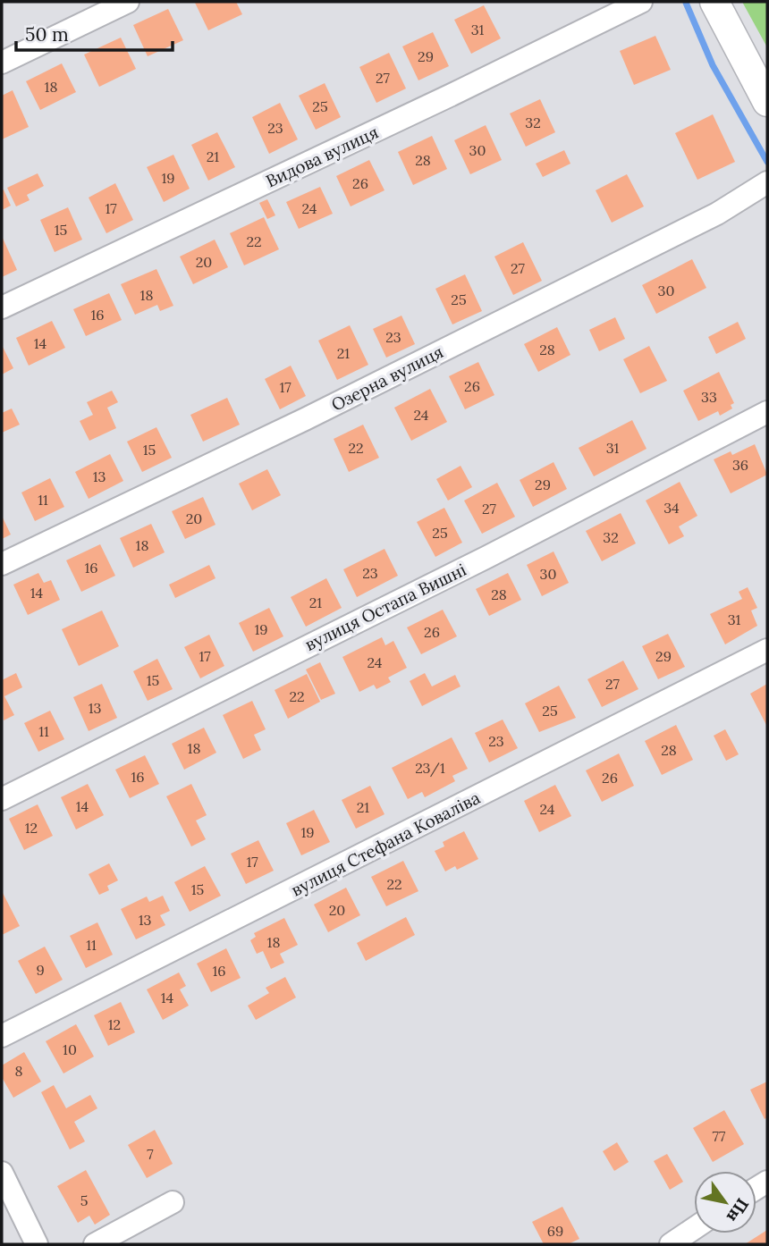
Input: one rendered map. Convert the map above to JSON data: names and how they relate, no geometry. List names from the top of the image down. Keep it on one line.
{"streets":{"street":["Видова вулиця","Озерна вулиця","вулиця Остапа Вишні","вулиця Стефана Коваліва"]},"house_numbers":["31","29","27","18","25","32","23","30","21","28","19","26","17","24","15","22","20","27","30","18","25","16","23","14","28","21","26","17","33","24","22","31","15","36","13","29","11","34","27","20","25","32","18","16","23","30","14","28","21","31","19","26","17","29","24","15","27","22","13","25","11","23","18","28","23/1","16","26","14","21","24","12","19","17","22","15","20","13","18","11","9","16","14","12","10","8","77","7","5","69"],"scale_bar":"50 m","north":"bottom right"}
